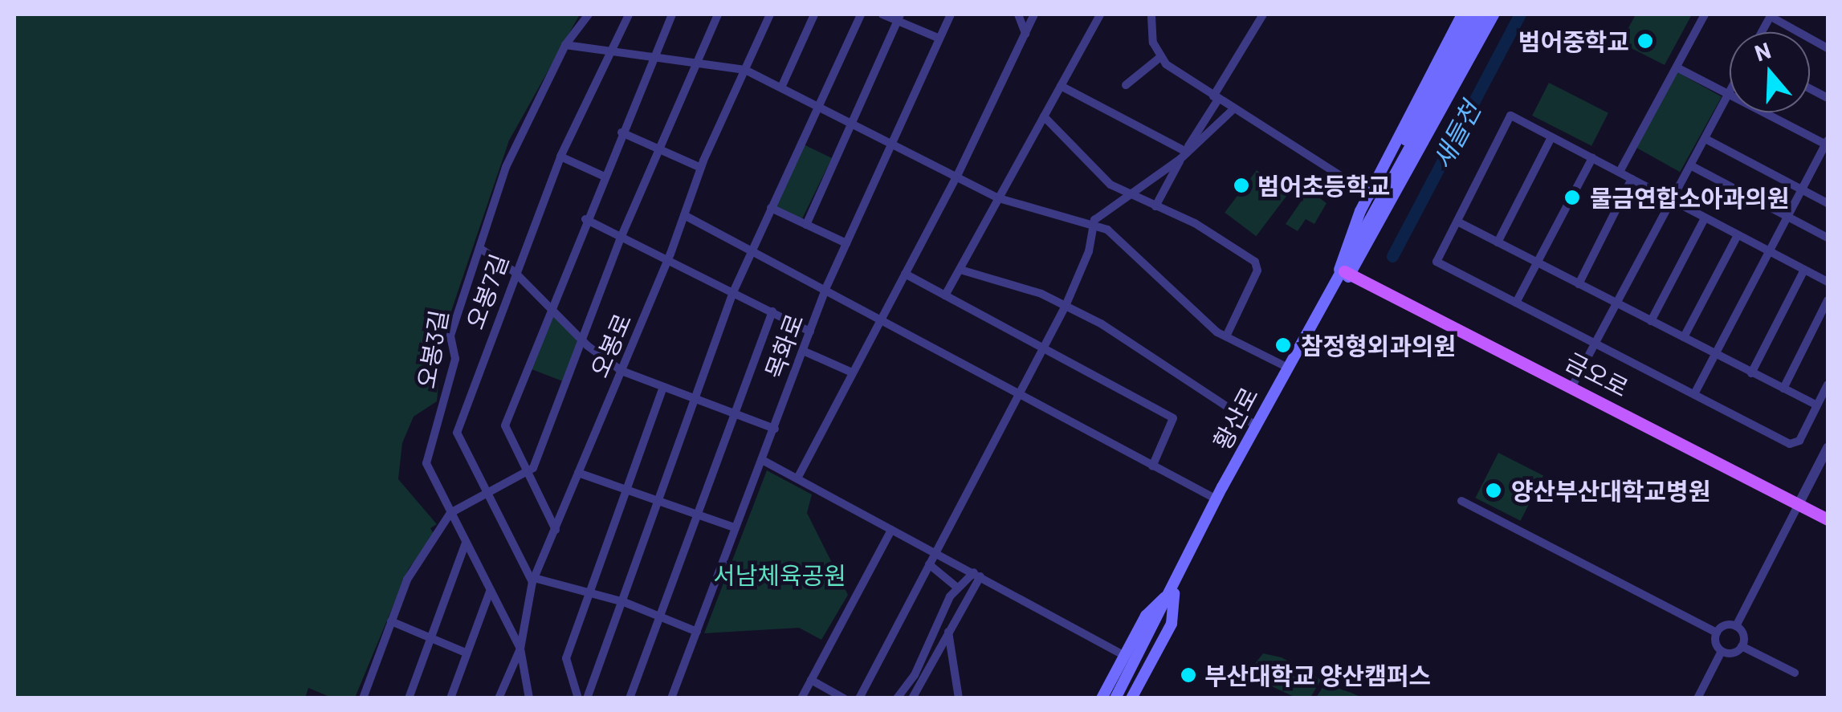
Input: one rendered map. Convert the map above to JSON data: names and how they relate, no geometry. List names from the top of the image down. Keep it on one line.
{"streets":{"main road":["금오로","황산로"],"street":["오봉7길","오봉로","목화로","오봉3길"]},"crossings":[["오봉7길","오봉로"],["오봉로","오봉3길"],["금오로","황산로"]],"water":["새들천"],"parks":["서남체육공원"],"places":["범어중학교","범어초등학교","물금연합소아과의원","참정형외과의원","양산부산대학교병원","부산대학교 양산캠퍼스"],"north":"top"}
